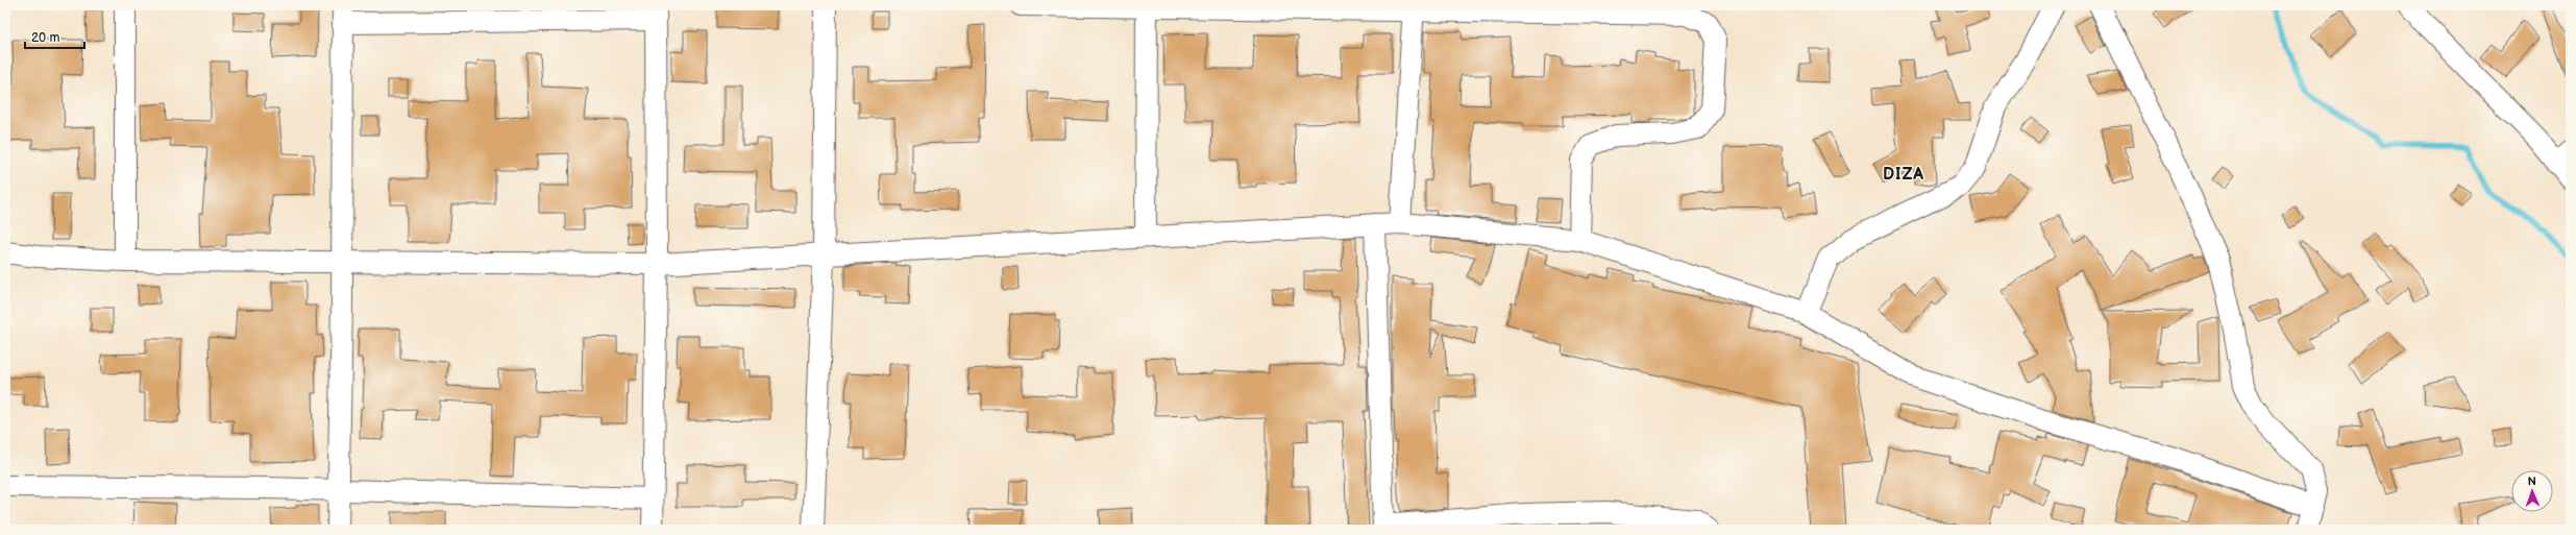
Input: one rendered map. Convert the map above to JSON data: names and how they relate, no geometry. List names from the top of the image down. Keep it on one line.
{"districts":["DIZA"],"scale_bar":"20 m","north":"top"}
